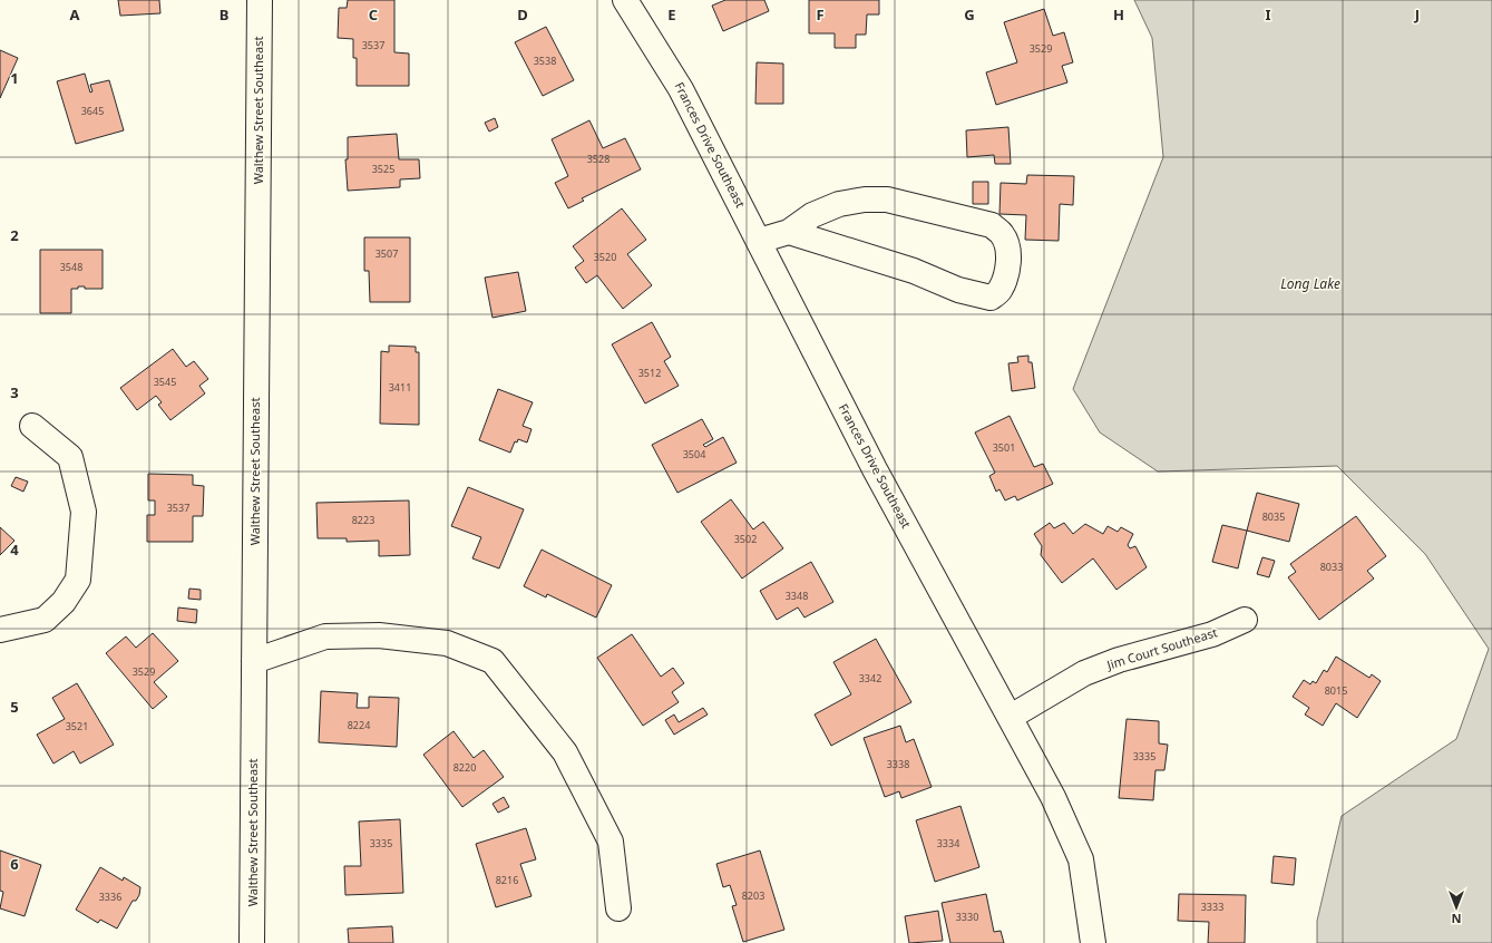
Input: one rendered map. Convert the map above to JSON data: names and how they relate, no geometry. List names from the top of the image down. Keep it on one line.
{"streets":{"street":["Walthew Street Southeast","Frances Drive Southeast","Jim Court Southeast"]},"crossings":[["Frances Drive Southeast","Jim Court Southeast"]],"water":["Long Lake"],"house_numbers":["3537","3529","3538","3645","3528","3525","3507","3520","3548","3512","3545","3411","3501","3504","3537","8035","8223","3502","8033","3348","3529","3342","8015","8224","3521","3335","3338","8220","3335","3334","8216","8203","3336","3333","3330"],"north":"bottom","grid":{"columns":["A","B","C","D","E","F","G","H","I","J"],"rows":["1","2","3","4","5","6"]}}
